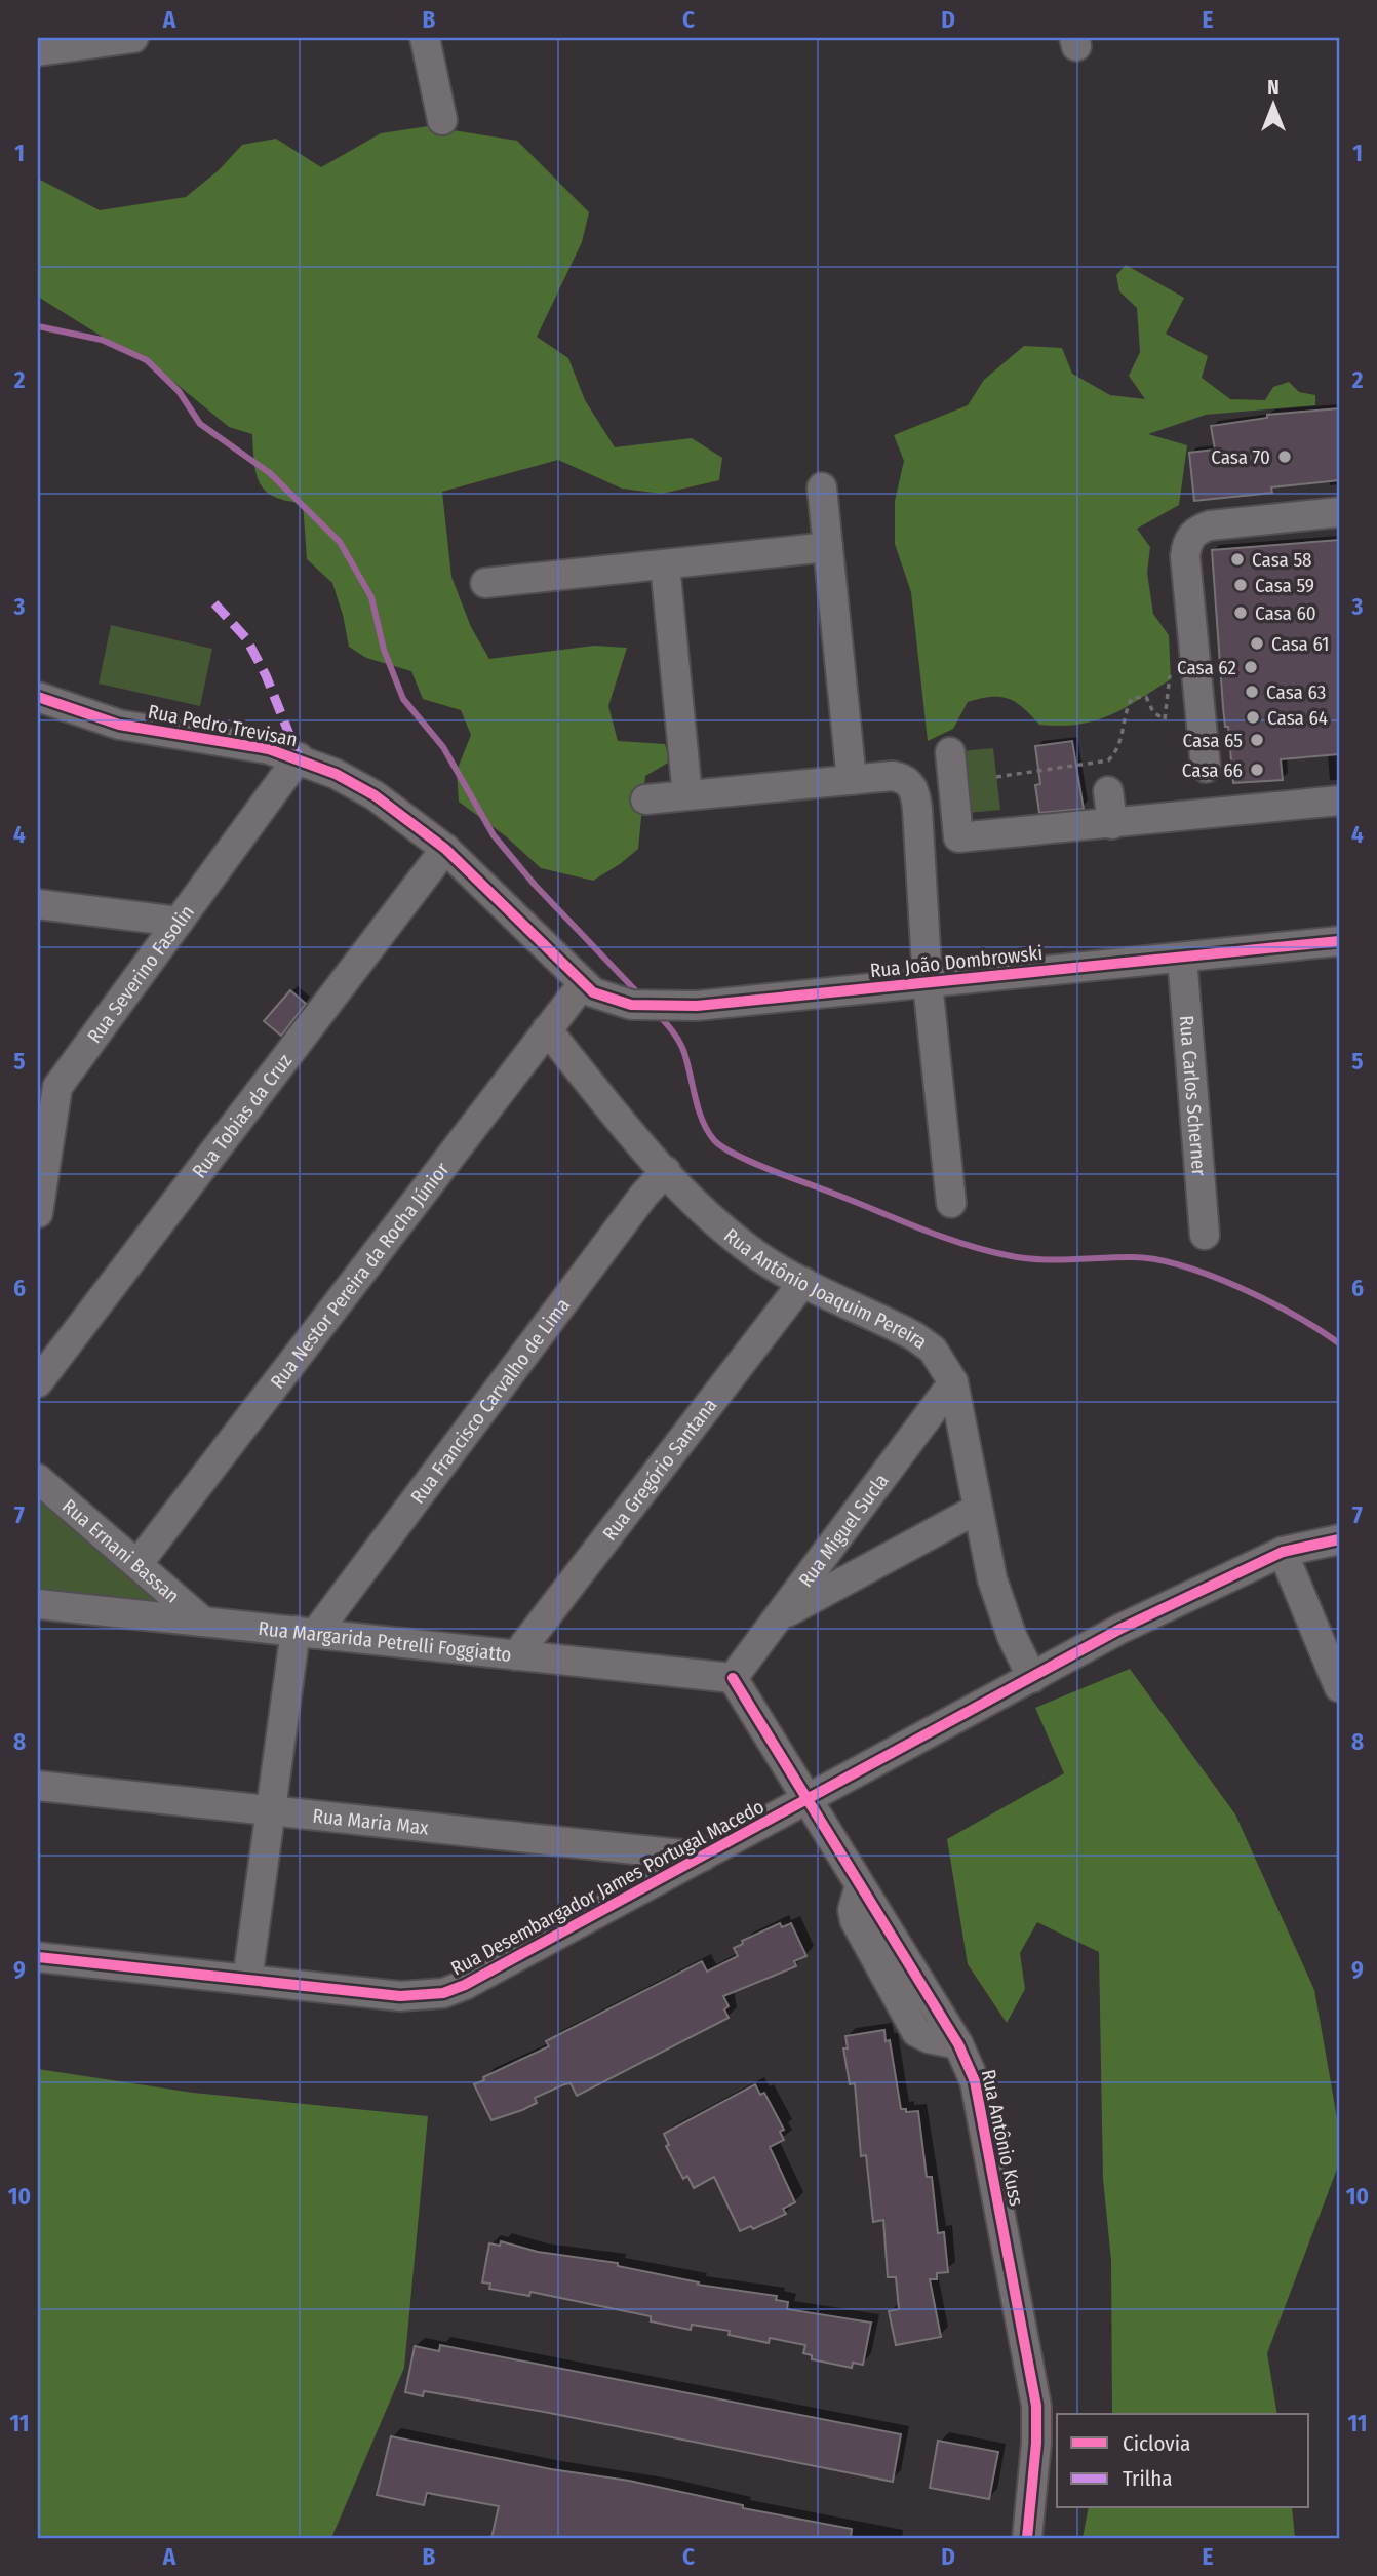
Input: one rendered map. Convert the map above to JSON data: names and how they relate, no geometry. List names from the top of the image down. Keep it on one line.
{"streets":{"street":["Rua Pedro Trevisan","Rua João Dombrowski","Rua Severino Fasolin","Rua Carlos Scherner","Rua Tobias da Cruz","Rua Nestor Pereira da Rocha Júnior","Rua Antônio Joaquim Pereira","Rua Francisco Carvalho de Lima","Rua Gregório Santana","Rua Miguel Sucla","Rua Ernani Bassan","Rua Margarida Petrelli Foggiatto","Rua Maria Max","Rua Desembargador James Portugal Macedo","Rua Antônio Kuss"]},"crossings":[["Rua Pedro Trevisan","Rua João Dombrowski"],["Rua Pedro Trevisan","Rua Severino Fasolin"],["Rua Pedro Trevisan","Rua Tobias da Cruz"],["Rua Pedro Trevisan","Rua Nestor Pereira da Rocha Júnior"],["Rua João Dombrowski","Rua Carlos Scherner"],["Rua João Dombrowski","Rua Nestor Pereira da Rocha Júnior"],["Rua Nestor Pereira da Rocha Júnior","Rua Antônio Joaquim Pereira"],["Rua Nestor Pereira da Rocha Júnior","Rua Ernani Bassan"],["Rua Antônio Joaquim Pereira","Rua Francisco Carvalho de Lima"],["Rua Antônio Joaquim Pereira","Rua Gregório Santana"],["Rua Antônio Joaquim Pereira","Rua Miguel Sucla"],["Rua Antônio Joaquim Pereira","Rua Desembargador James Portugal Macedo"],["Rua Francisco Carvalho de Lima","Rua Margarida Petrelli Foggiatto"],["Rua Francisco Carvalho de Lima","Rua Maria Max"],["Rua Francisco Carvalho de Lima","Rua Desembargador James Portugal Macedo"],["Rua Gregório Santana","Rua Margarida Petrelli Foggiatto"],["Rua Miguel Sucla","Rua Margarida Petrelli Foggiatto"],["Rua Miguel Sucla","Rua Antônio Kuss"],["Rua Ernani Bassan","Rua Margarida Petrelli Foggiatto"],["Rua Margarida Petrelli Foggiatto","Rua Antônio Kuss"],["Rua Maria Max","Rua Desembargador James Portugal Macedo"],["Rua Desembargador James Portugal Macedo","Rua Antônio Kuss"]],"places":["Casa 70","Casa 58","Casa 59","Casa 60","Casa 61","Casa 62","Casa 63","Casa 64","Casa 65","Casa 66"],"legend":["Ciclovia","Trilha"],"north":"top","grid":{"columns":["A","B","C","D","E"],"rows":["1","2","3","4","5","6","7","8","9","10","11"]}}
